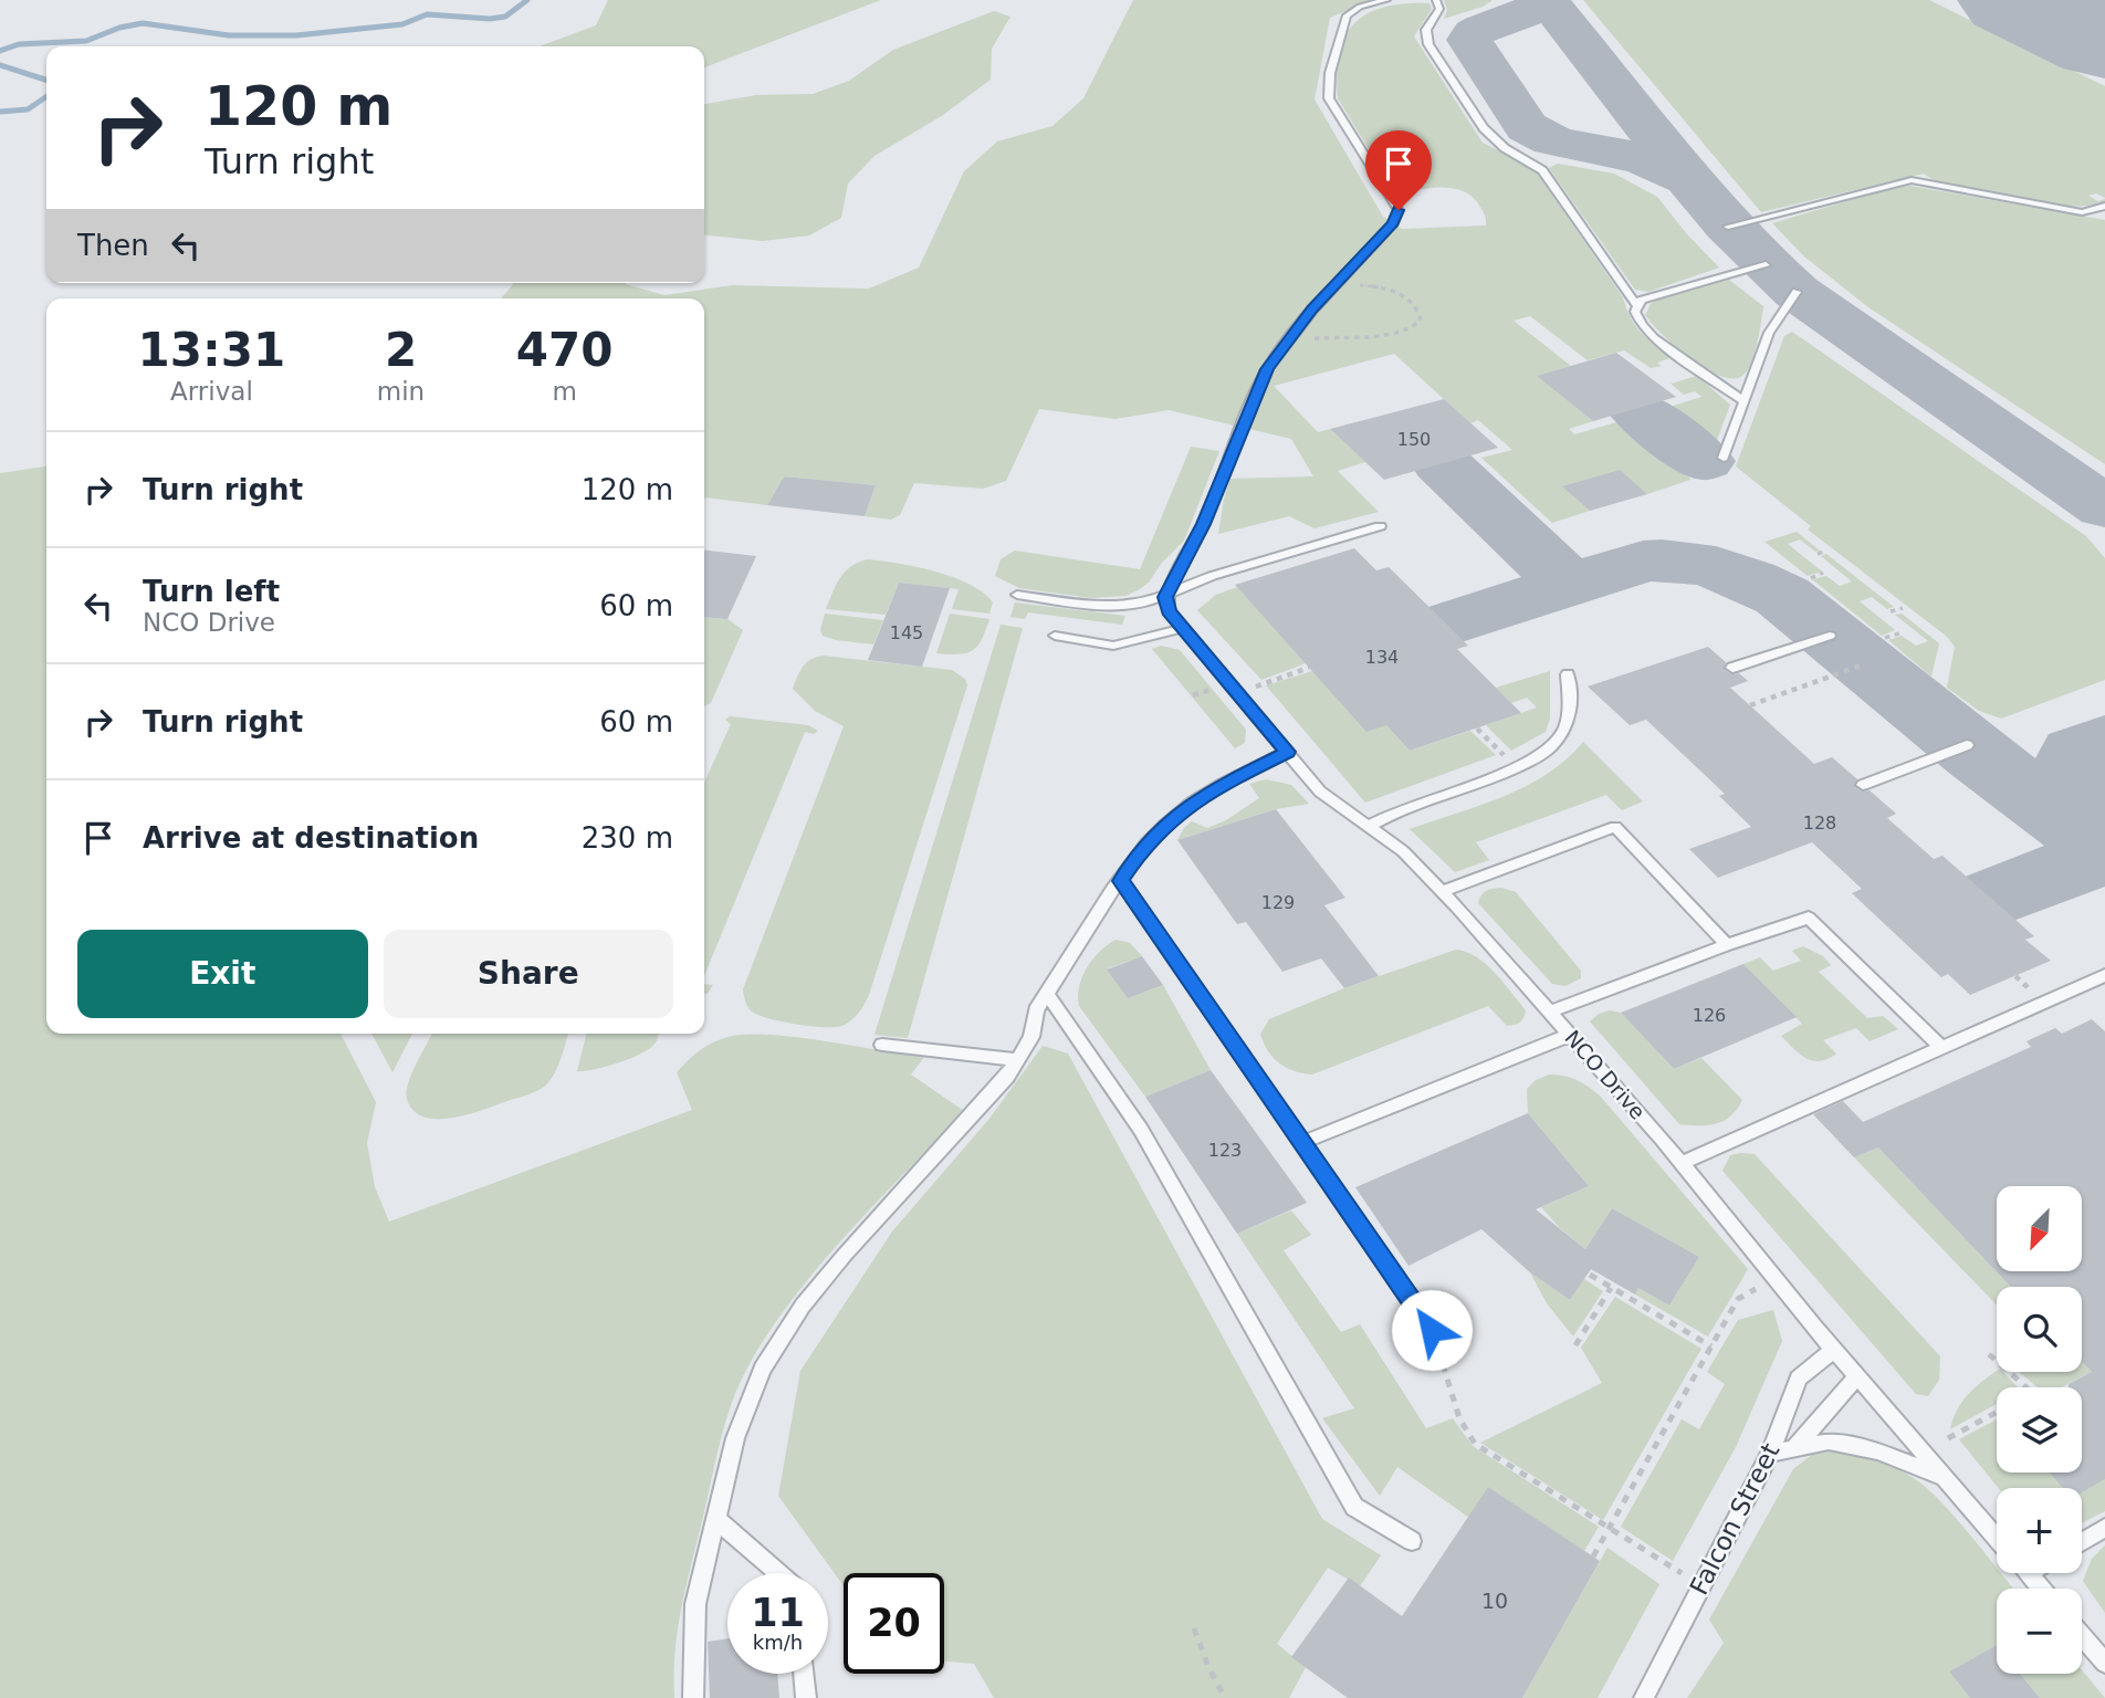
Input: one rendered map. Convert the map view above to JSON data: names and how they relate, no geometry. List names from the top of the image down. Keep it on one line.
{"streets":{"lane":["NCO Drive","Falcon Street"]},"crossings":[["NCO Drive","Falcon Street"]],"house_numbers":["150","145","134","128","129","126","123","10"],"north":"bottom left","page":{"turn":["120 m","Turn right"],"then":"Then","eta":["13:31","Arrival","2","min","470","m"],"list":[{"name":"Turn right","value":"120 m"},{"name":"Turn left","note":"NCO Drive","value":"60 m"},{"name":"Turn right","value":"60 m"},{"name":"Arrive at destination","value":"230 m"}],"buttons":["Exit","Share"],"map_buttons":["+","−"],"speed":"11 km/h","limit":"20"}}
